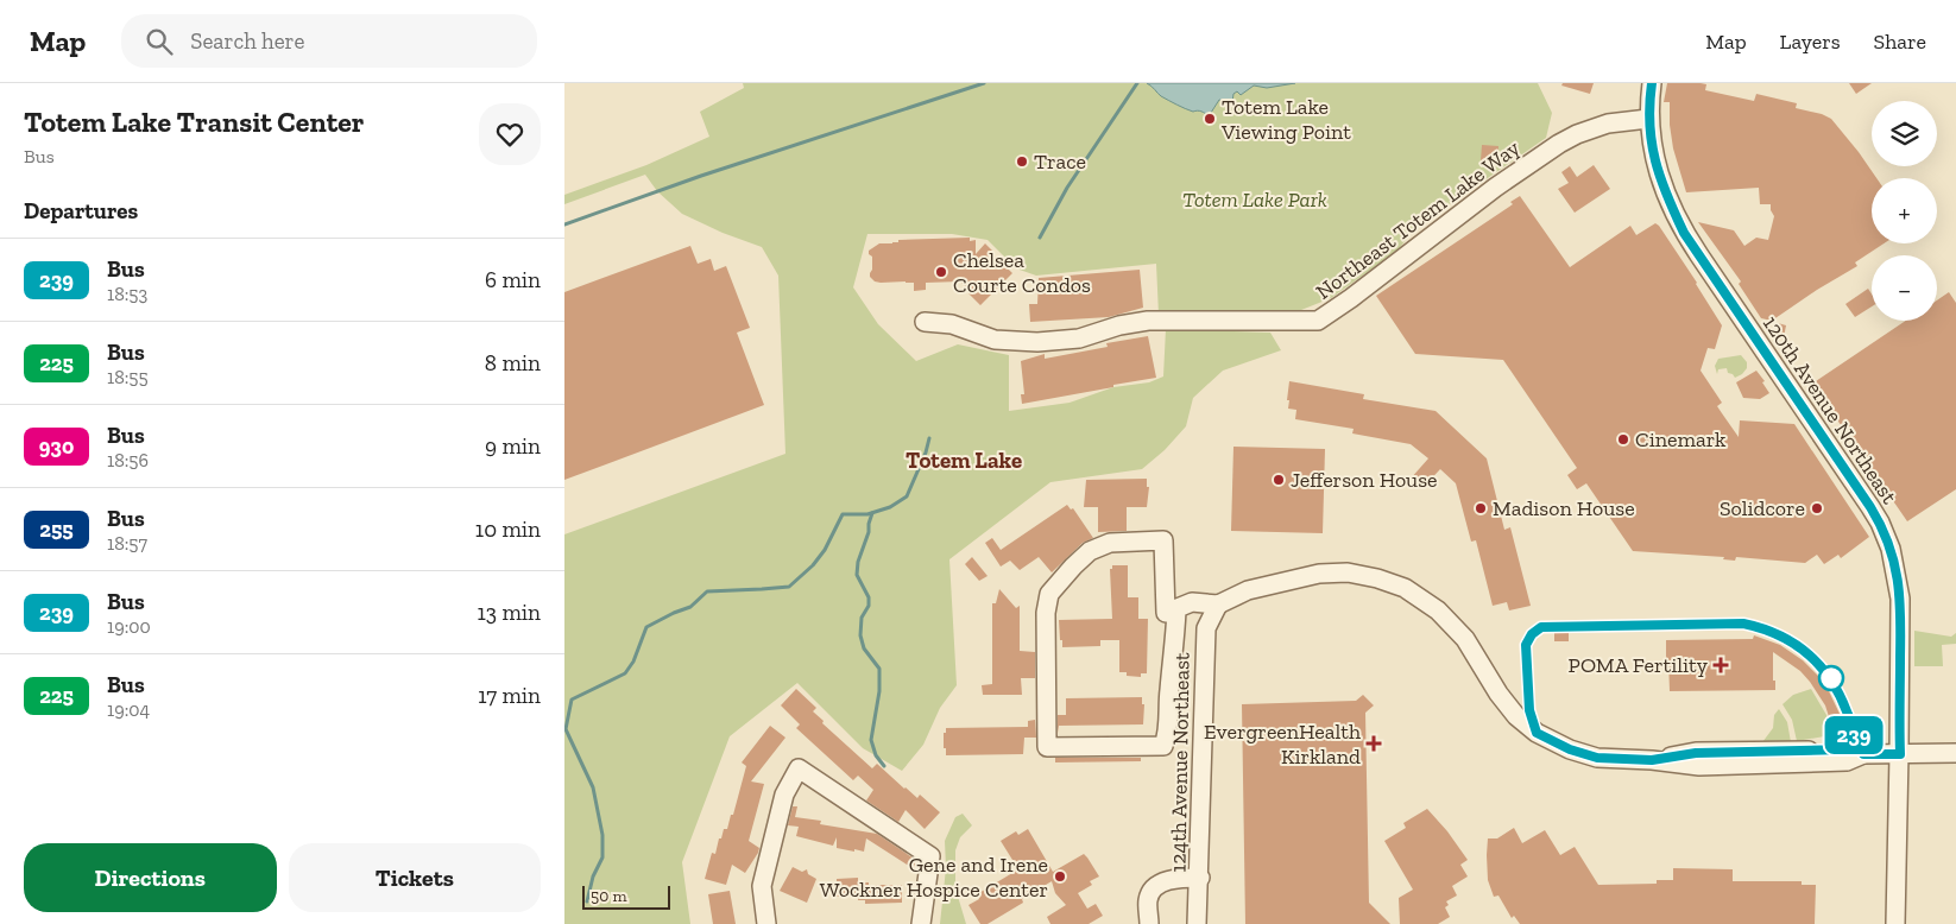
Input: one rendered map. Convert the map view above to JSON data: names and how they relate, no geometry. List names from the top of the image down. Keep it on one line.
{"streets":{"street":["Northeast Totem Lake Way","120th Avenue Northeast","124th Avenue Northeast"]},"crossings":[["Northeast Totem Lake Way","120th Avenue Northeast"]],"districts":["Totem Lake"],"parks":["Totem Lake Park"],"places":{"other":["Totem Lake Viewing Point","Trace","Chelsea Courte Condos","Cinemark","Jefferson House","Madison House","Solidcore","Gene and Irene Wockner Hospice Center"],"health":["POMA Fertility","EvergreenHealth Kirkland"]},"lines":["bus line 239"],"scale_bar":"50 m","page":{"header":"Map","search":"Search here","nav":["Map","Layers","Share"],"heading":[["Totem Lake Transit Center","Bus"],"Departures"],"on_map":"239","map_buttons":["+","−"],"list":[{"mark":"239","name":"Bus","note":"18:53","value":"6 min"},{"mark":"225","name":"Bus","note":"18:55","value":"8 min"},{"mark":"930","name":"Bus","note":"18:56","value":"9 min"},{"mark":"255","name":"Bus","note":"18:57","value":"10 min"},{"mark":"239","name":"Bus","note":"19:00","value":"13 min"},{"mark":"225","name":"Bus","note":"19:04","value":"17 min"}],"buttons":["Directions","Tickets"],"scale":"50 m"}}
